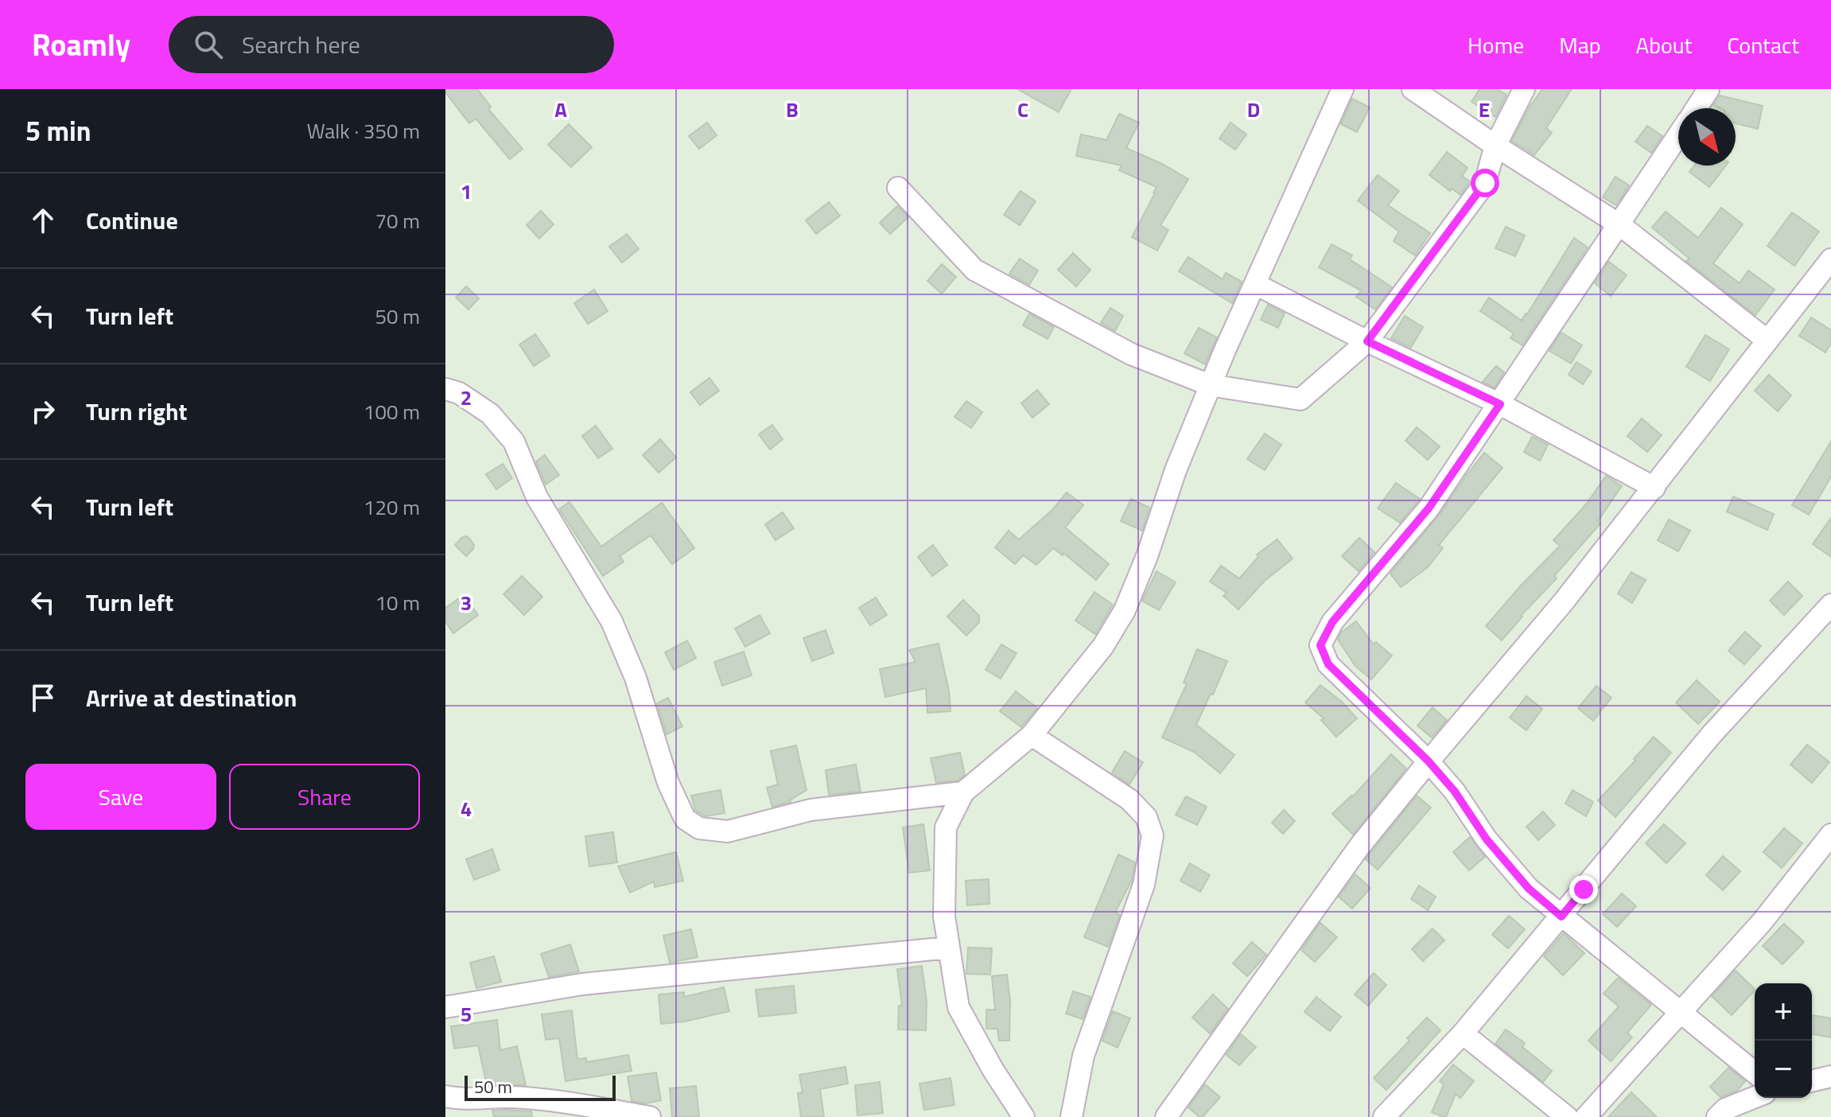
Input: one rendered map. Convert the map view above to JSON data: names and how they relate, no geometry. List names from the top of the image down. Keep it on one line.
{"scale_bar":"50 m","north":"bottom right","page":{"header":"Roamly","search":"Search here","nav":["Home","Map","About","Contact"],"heading":["5 min","Walk · 350 m"],"list":[["Continue","70 m"],["Turn left","50 m"],["Turn right","100 m"],["Turn left","120 m"],["Turn left","10 m"],"Arrive at destination"],"buttons":["Save","Share"],"map_buttons":["+","−"],"scale":"50 m"},"grid":{"columns":["A","B","C","D","E"],"rows":["1","2","3","4","5"]}}
